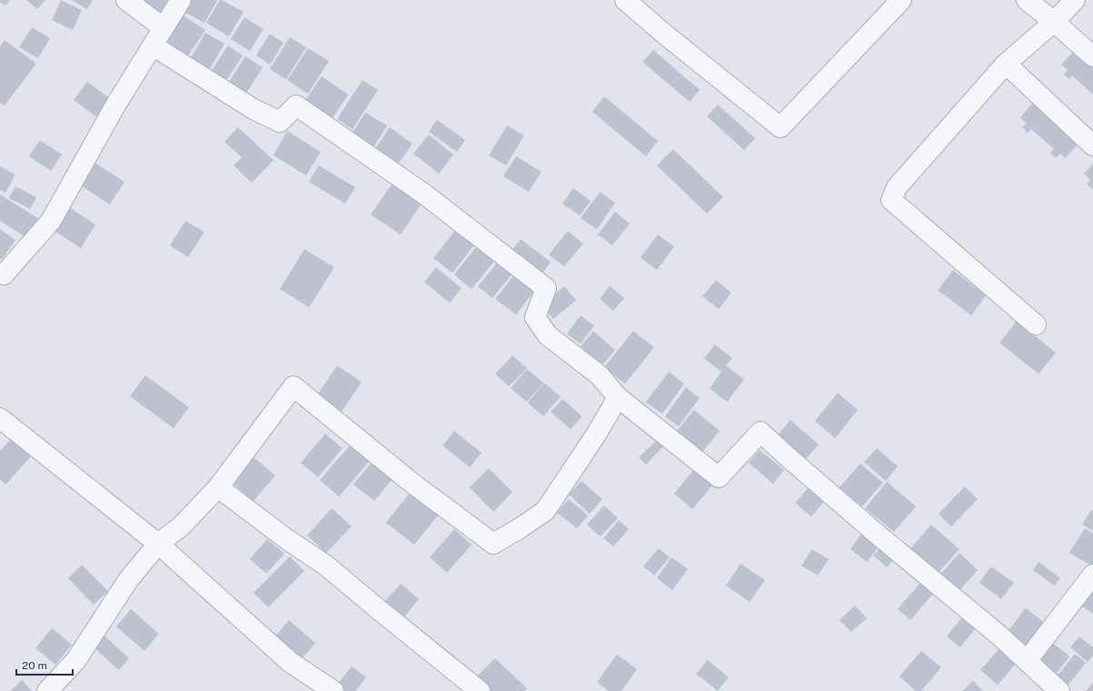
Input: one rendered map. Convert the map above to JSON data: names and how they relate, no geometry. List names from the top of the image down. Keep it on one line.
{"scale_bar":"20 m"}
